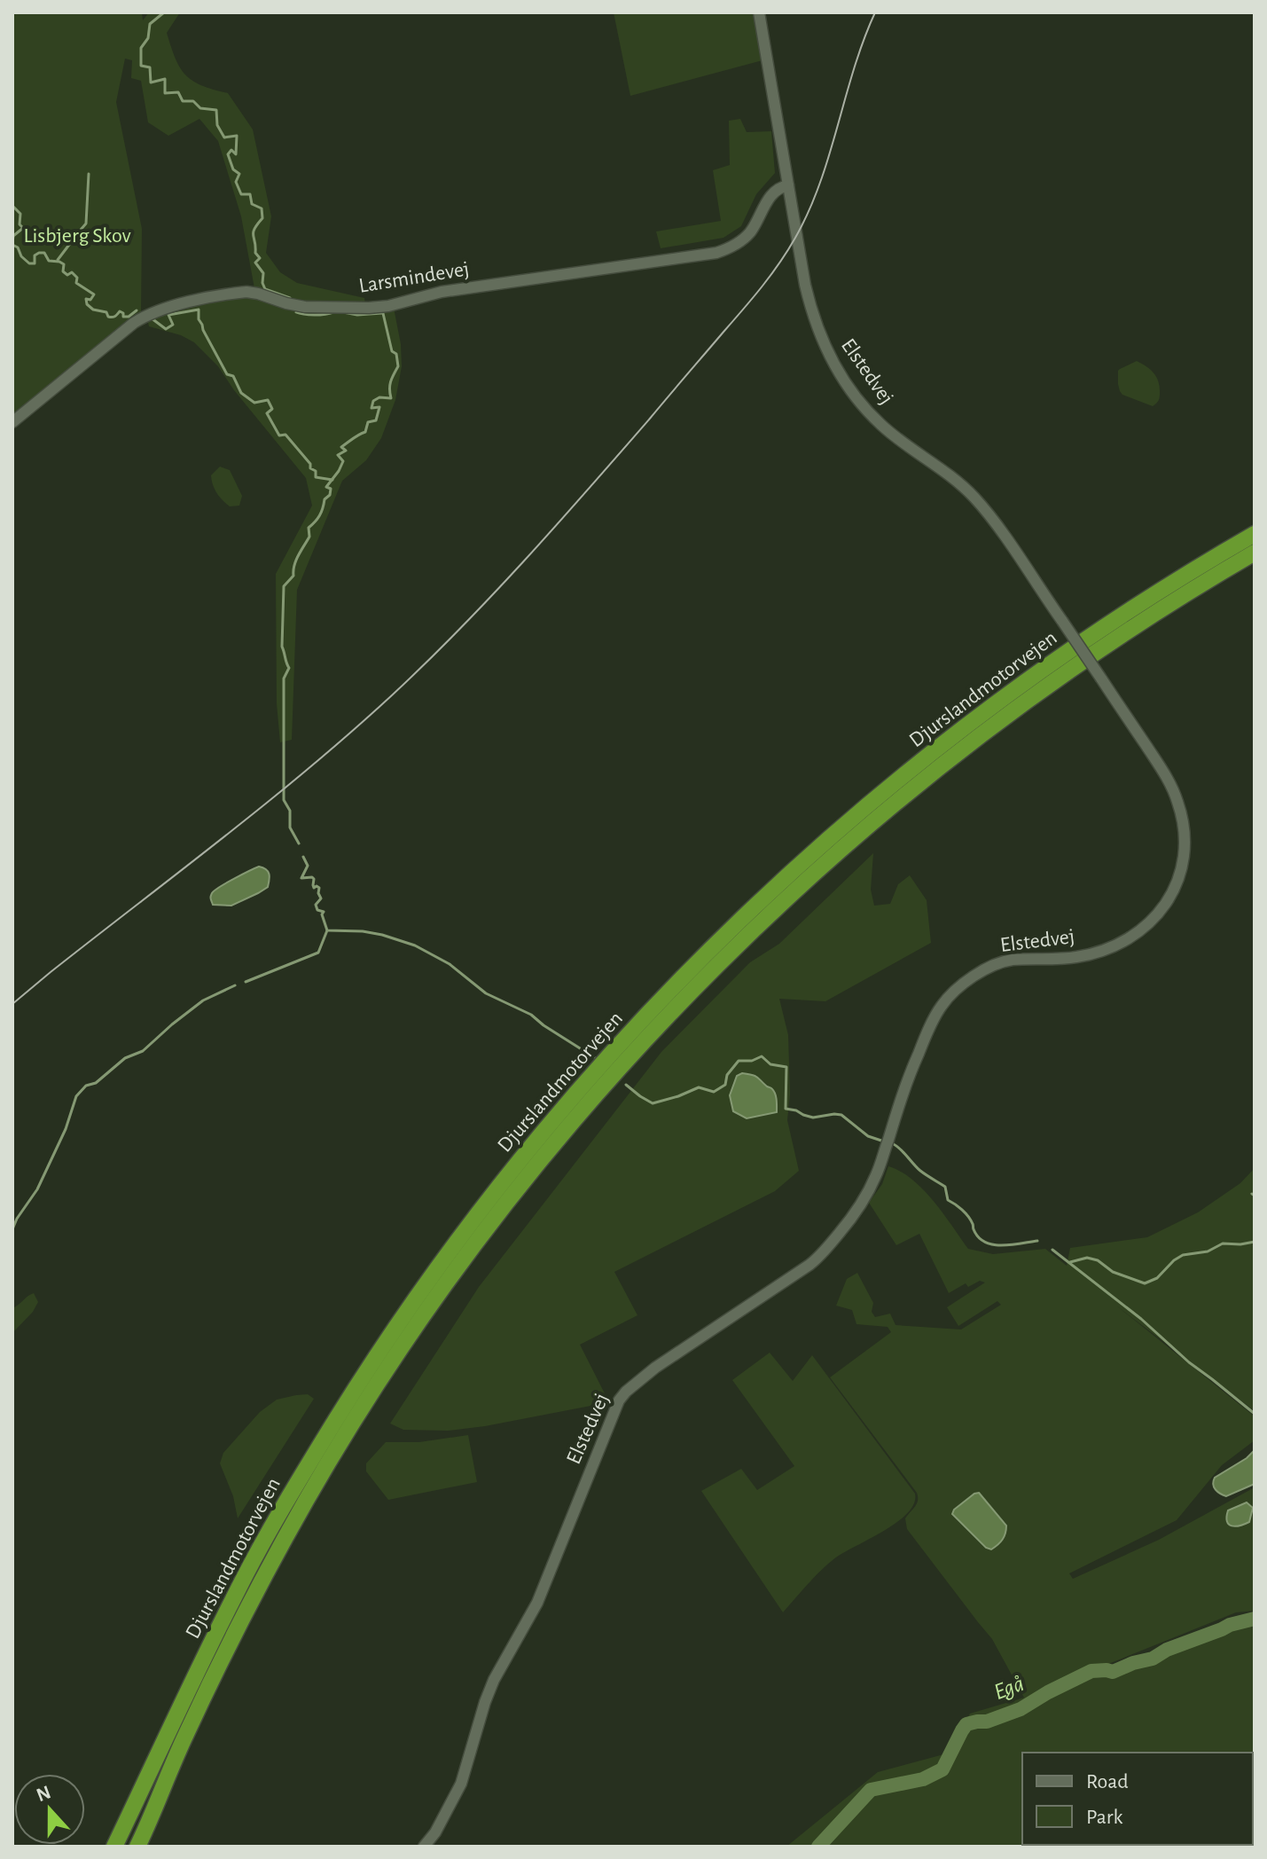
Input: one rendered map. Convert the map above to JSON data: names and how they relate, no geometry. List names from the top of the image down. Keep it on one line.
{"streets":{"highway":["Djurslandmotorvejen"],"street":["Larsmindevej","Elstedvej"]},"crossings":[["Larsmindevej","Elstedvej"]],"water":["Egå"],"parks":["Lisbjerg Skov"],"legend":["Road","Park"],"north":"top"}
